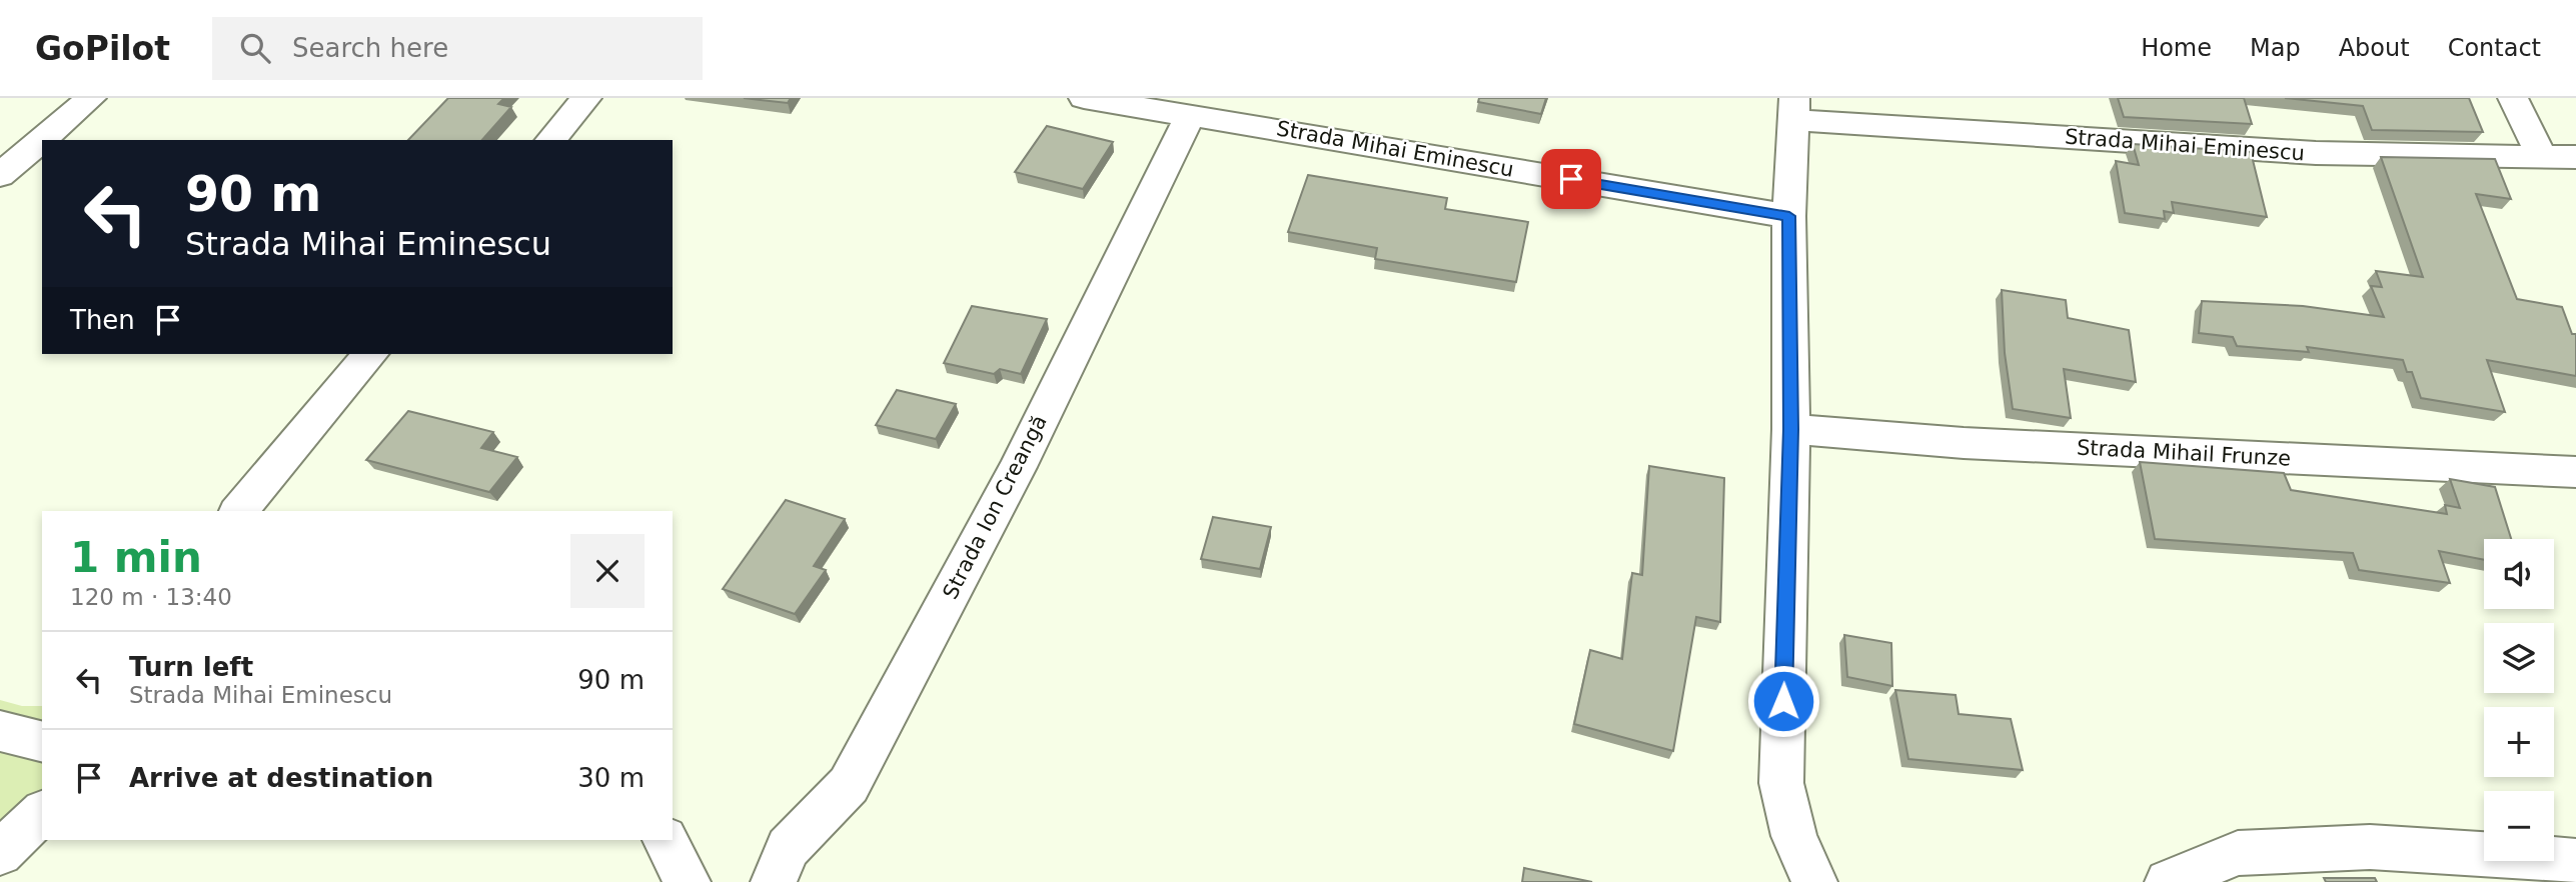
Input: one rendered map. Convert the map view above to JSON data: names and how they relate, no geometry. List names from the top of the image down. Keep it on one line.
{"streets":{"street":["Strada Mihai Eminescu","Strada Mihail Frunze","Strada Ion Creangă"]},"crossings":[["Strada Mihai Eminescu","Strada Ion Creangă"]],"page":{"header":"GoPilot","search":"Search here","nav":["Home","Map","About","Contact"],"turn":["90 m","Strada Mihai Eminescu"],"then":"Then","heading":["1 min","120 m · 13:40"],"map_buttons":["+","−"],"list":[{"name":"Turn left","note":"Strada Mihai Eminescu","value":"90 m"},{"name":"Arrive at destination","value":"30 m"}]}}
